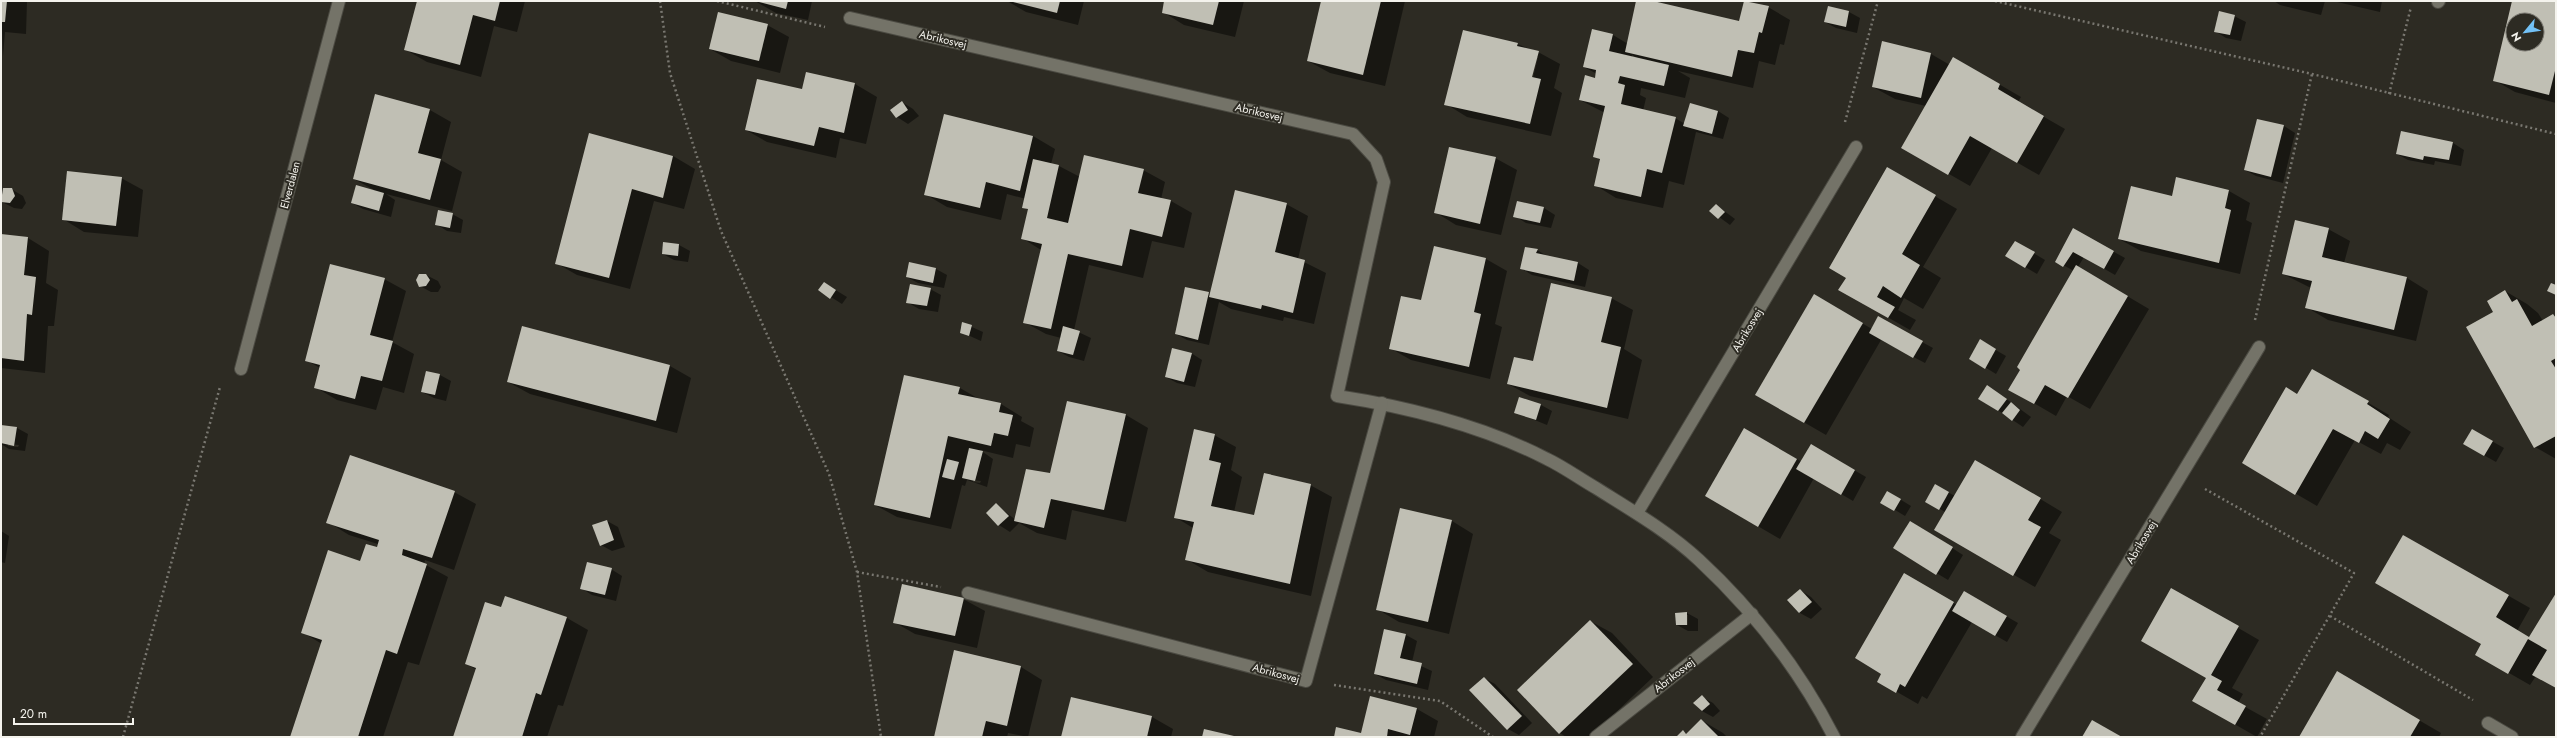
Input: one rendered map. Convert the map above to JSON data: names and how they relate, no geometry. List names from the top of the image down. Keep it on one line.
{"streets":{"street":["Abrikosvej","Elverdalen"]},"scale_bar":"20 m","north":"bottom left"}
